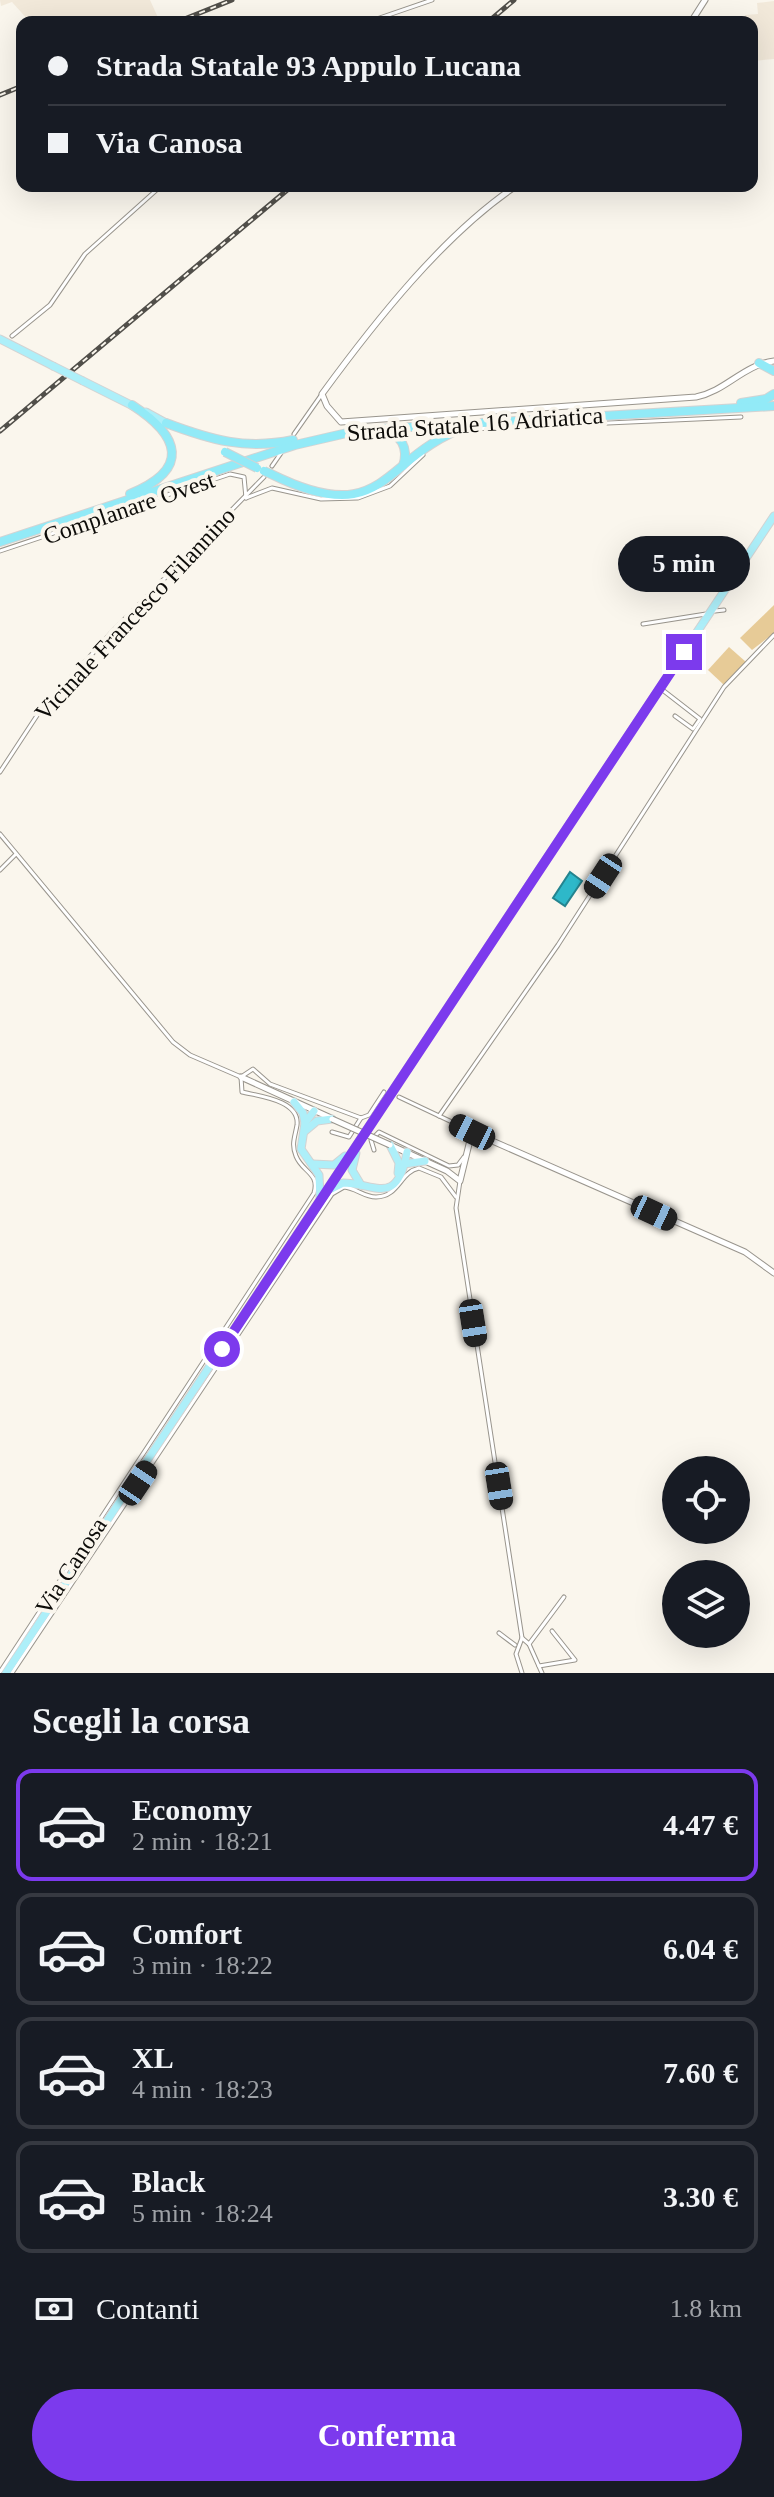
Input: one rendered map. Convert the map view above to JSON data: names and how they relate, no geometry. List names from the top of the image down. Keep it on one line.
{"streets":{"highway":["Strada Statale 16 Adriatica"],"street":["Complanare Ovest","Vicinale Francesco Filannino","Via Canosa"]},"crossings":[["Complanare Ovest","Vicinale Francesco Filannino"]],"page":{"banner":["Strada Statale 93 Appulo Lucana","Via Canosa"],"bubble":"5 min","heading":"Scegli la corsa","list":[{"name":"Economy","note":"2 min · 18:21","value":"4.47 €"},{"name":"Comfort","note":"3 min · 18:22","value":"6.04 €"},{"name":"XL","note":"4 min · 18:23","value":"7.60 €"},{"name":"Black","note":"5 min · 18:24","value":"3.30 €"}],"pay":["Contanti","1.8 km"],"buttons":"Conferma"}}
